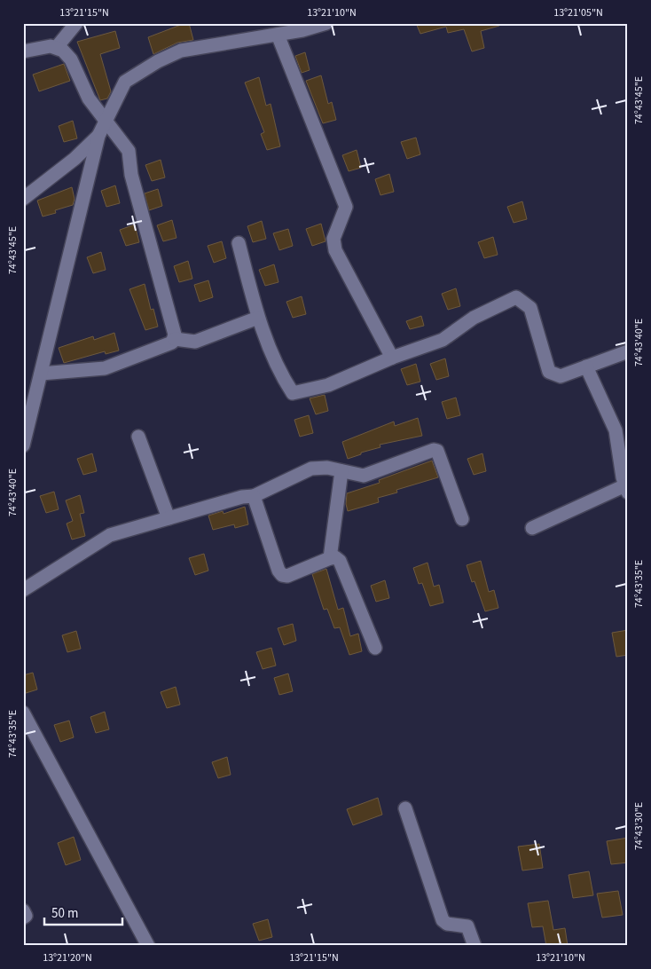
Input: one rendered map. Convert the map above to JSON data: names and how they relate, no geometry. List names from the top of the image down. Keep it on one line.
{"scale_bar":"50 m","coordinates":["13°21'15\"N","13°21'10\"N","13°21'05\"N","74°43'45\"E","74°43'40\"E","74°43'35\"E","74°43'30\"E","13°21'20\"N"]}
